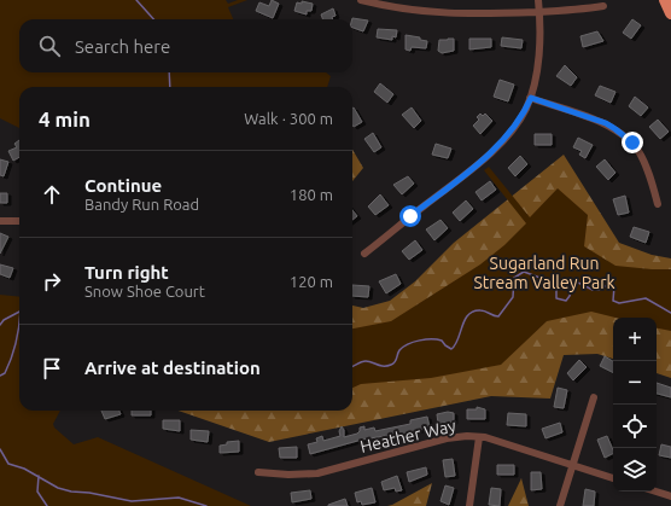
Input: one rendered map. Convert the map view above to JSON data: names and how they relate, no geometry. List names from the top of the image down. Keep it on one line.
{"streets":{"street":["Heather Way"]},"parks":["Sugarland Run Stream Valley Park"],"page":{"search":"Search here","heading":["4 min","Walk · 300 m"],"list":[["Continue","Bandy Run Road","180 m"],["Turn right","Snow Shoe Court","120 m"],"Arrive at destination"],"map_buttons":["+","−"]}}
